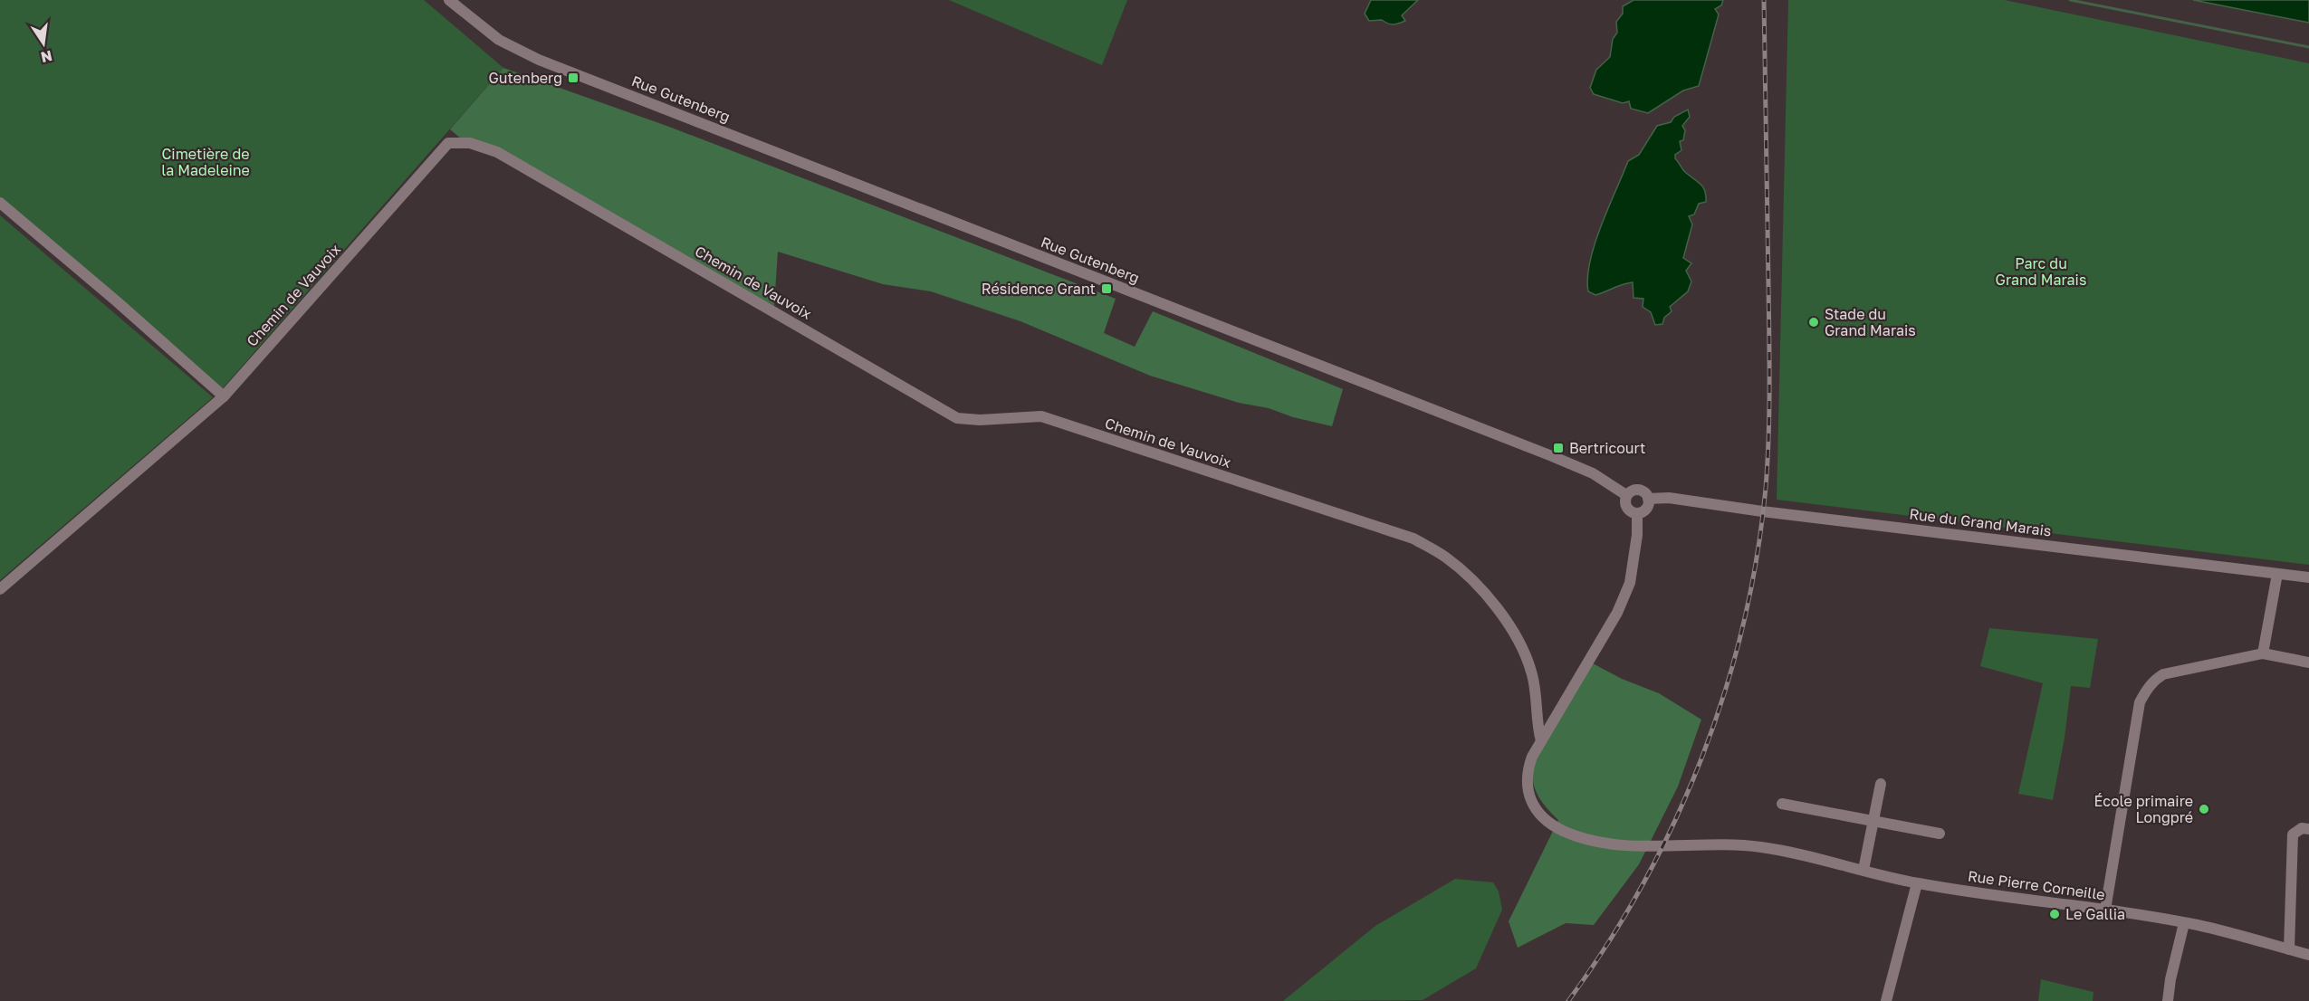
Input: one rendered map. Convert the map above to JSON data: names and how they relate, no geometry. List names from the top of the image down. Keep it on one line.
{"streets":{"street":["Rue Gutenberg","Chemin de Vauvoix","Rue du Grand Marais","Rue Pierre Corneille"]},"crossings":[["Rue Gutenberg","Rue du Grand Marais"],["Rue Gutenberg","Rue Pierre Corneille"],["Chemin de Vauvoix","Rue Pierre Corneille"],["Rue du Grand Marais","Rue Pierre Corneille"]],"parks":["Cimetière de la Madeleine","Parc du Grand Marais"],"places":{"transit":["Gutenberg","Résidence Grant","Bertricourt"],"other":["Stade du Grand Marais","École primaire Longpré","Le Gallia"]},"north":"bottom"}
